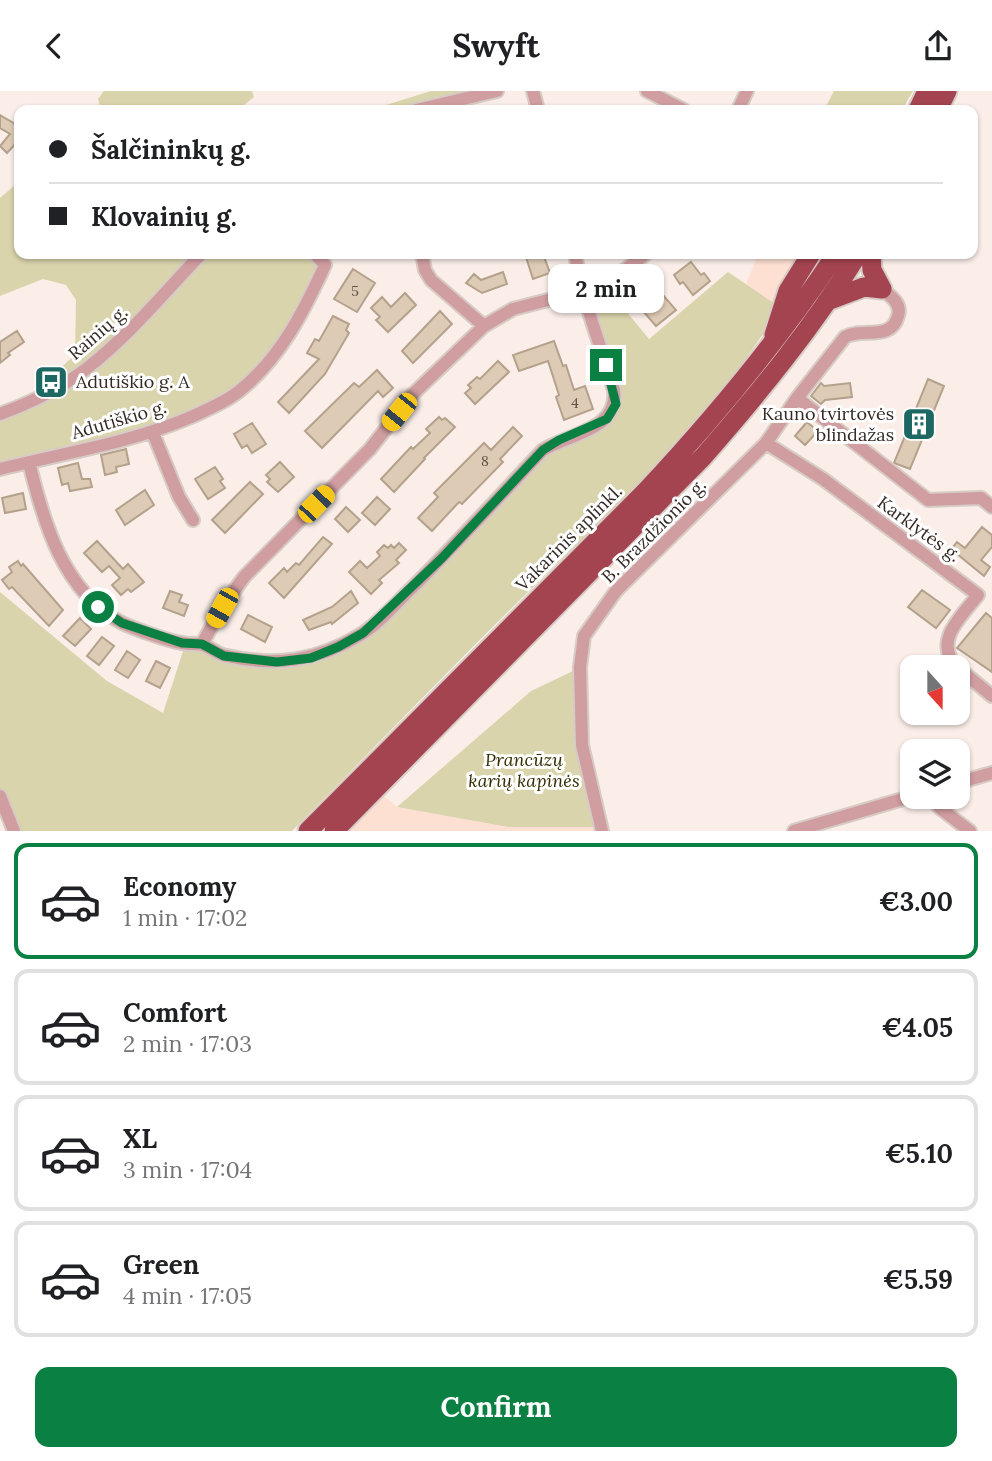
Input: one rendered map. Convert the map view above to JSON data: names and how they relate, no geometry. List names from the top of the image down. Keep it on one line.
{"streets":{"highway":["Vakarinis aplinkl."],"street":["Rainių g.","Adutiškio g.","Karklytės g.","B. Brazdžionio g."]},"crossings":[["Karklytės g.","B. Brazdžionio g."]],"parks":["Prancūzų karių kapinės"],"places":{"bus stop":["Adutiškio g. A"],"building":["Kauno tvirtovės blindažas"]},"house_numbers":["5","4","8"],"north":"bottom","page":{"header":"Swyft","banner":["Šalčininkų g.","Klovainių g."],"bubble":"2 min","list":[{"name":"Economy","note":"1 min · 17:02","value":"€3.00"},{"name":"Comfort","note":"2 min · 17:03","value":"€4.05"},{"name":"XL","note":"3 min · 17:04","value":"€5.10"},{"name":"Green","note":"4 min · 17:05","value":"€5.59"}],"buttons":"Confirm"}}
